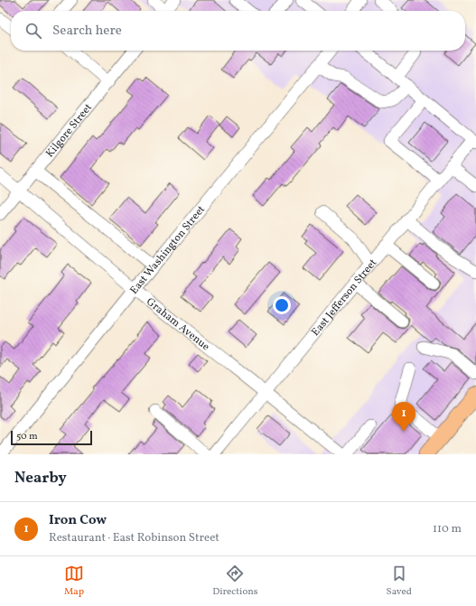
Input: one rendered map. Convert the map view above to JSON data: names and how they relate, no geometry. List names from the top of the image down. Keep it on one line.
{"streets":{"street":["Kilgore Street","East Washington Street","East Jefferson Street","Graham Avenue"]},"crossings":[["Kilgore Street","Graham Avenue"],["East Washington Street","Graham Avenue"],["East Jefferson Street","Graham Avenue"]],"scale_bar":"50 m","page":{"search":"Search here","pins":"1","scale":"50 m","heading":"Nearby","list":[{"mark":"1","name":"Iron Cow","note":"Restaurant · East Robinson Street","value":"110 m"}],"nav":["Map","Directions","Saved"]}}
